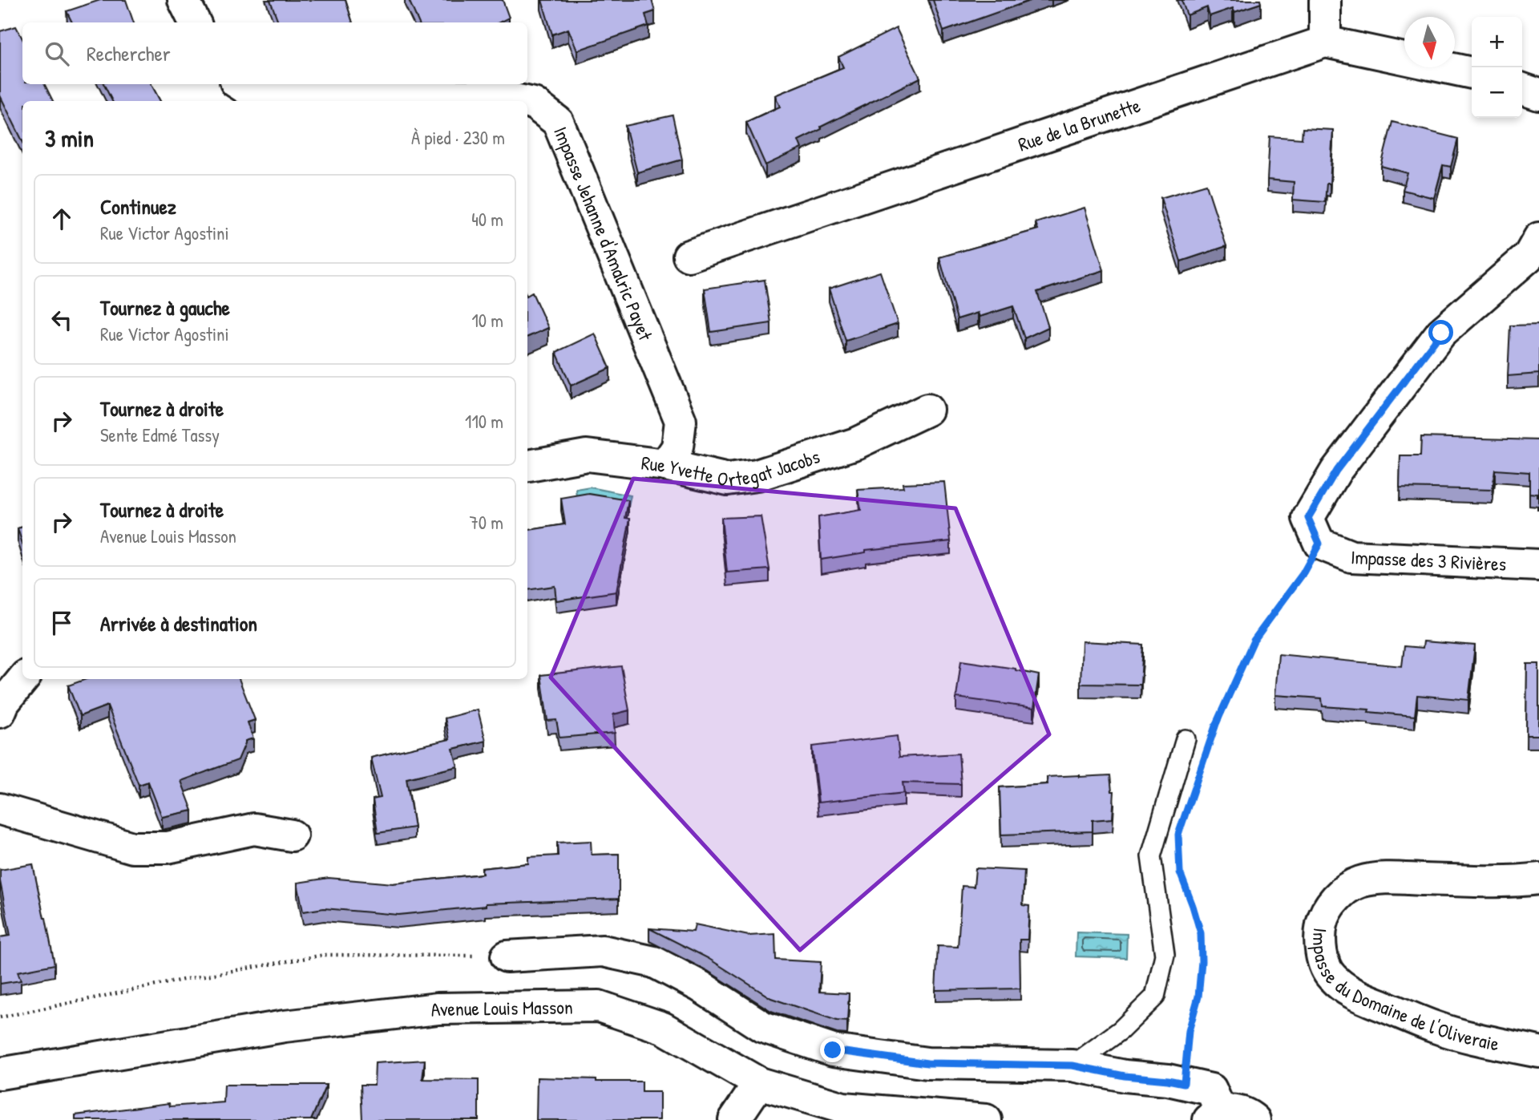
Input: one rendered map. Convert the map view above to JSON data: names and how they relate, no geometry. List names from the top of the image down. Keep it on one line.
{"streets":{"street":["Rue de la Brunette","Impasse Jehanne d'Amalric Payet","Rue Yvette Ortegat Jacobs","Impasse des 3 Rivières","Impasse du Domaine de l'Oliveraie","Avenue Louis Masson"]},"crossings":[["Impasse Jehanne d'Amalric Payet","Rue Yvette Ortegat Jacobs"]],"north":"bottom","page":{"map_buttons":["+","−"],"search":"Rechercher","heading":["3 min","À pied · 230 m"],"list":[["Continuez","Rue Victor Agostini","40 m"],["Tournez à gauche","Rue Victor Agostini","10 m"],["Tournez à droite","Sente Edmé Tassy","110 m"],["Tournez à droite","Avenue Louis Masson","70 m"],"Arrivée à destination"]}}
